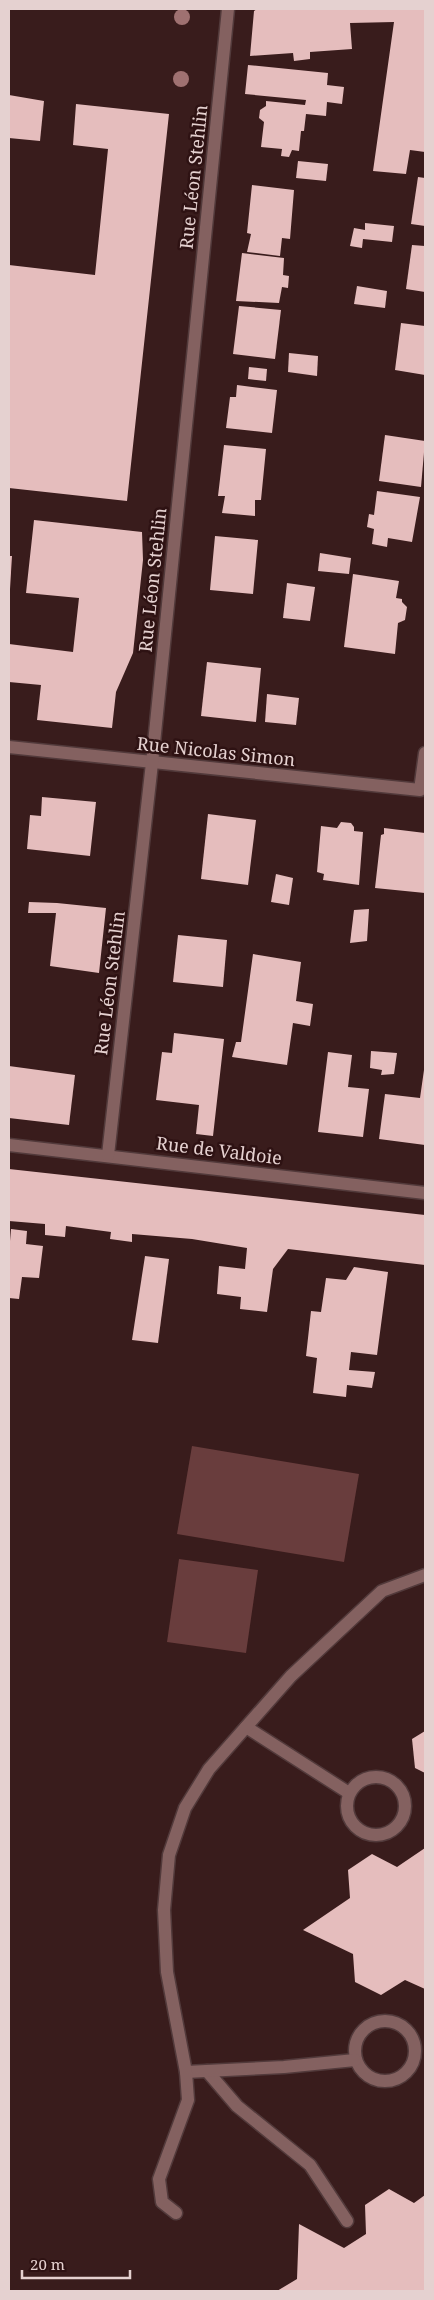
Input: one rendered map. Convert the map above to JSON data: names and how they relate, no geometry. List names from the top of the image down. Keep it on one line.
{"streets":{"street":["Rue Léon Stehlin","Rue Nicolas Simon","Rue de Valdoie"]},"crossings":[["Rue Léon Stehlin","Rue Nicolas Simon"],["Rue Léon Stehlin","Rue de Valdoie"]],"scale_bar":"20 m"}
